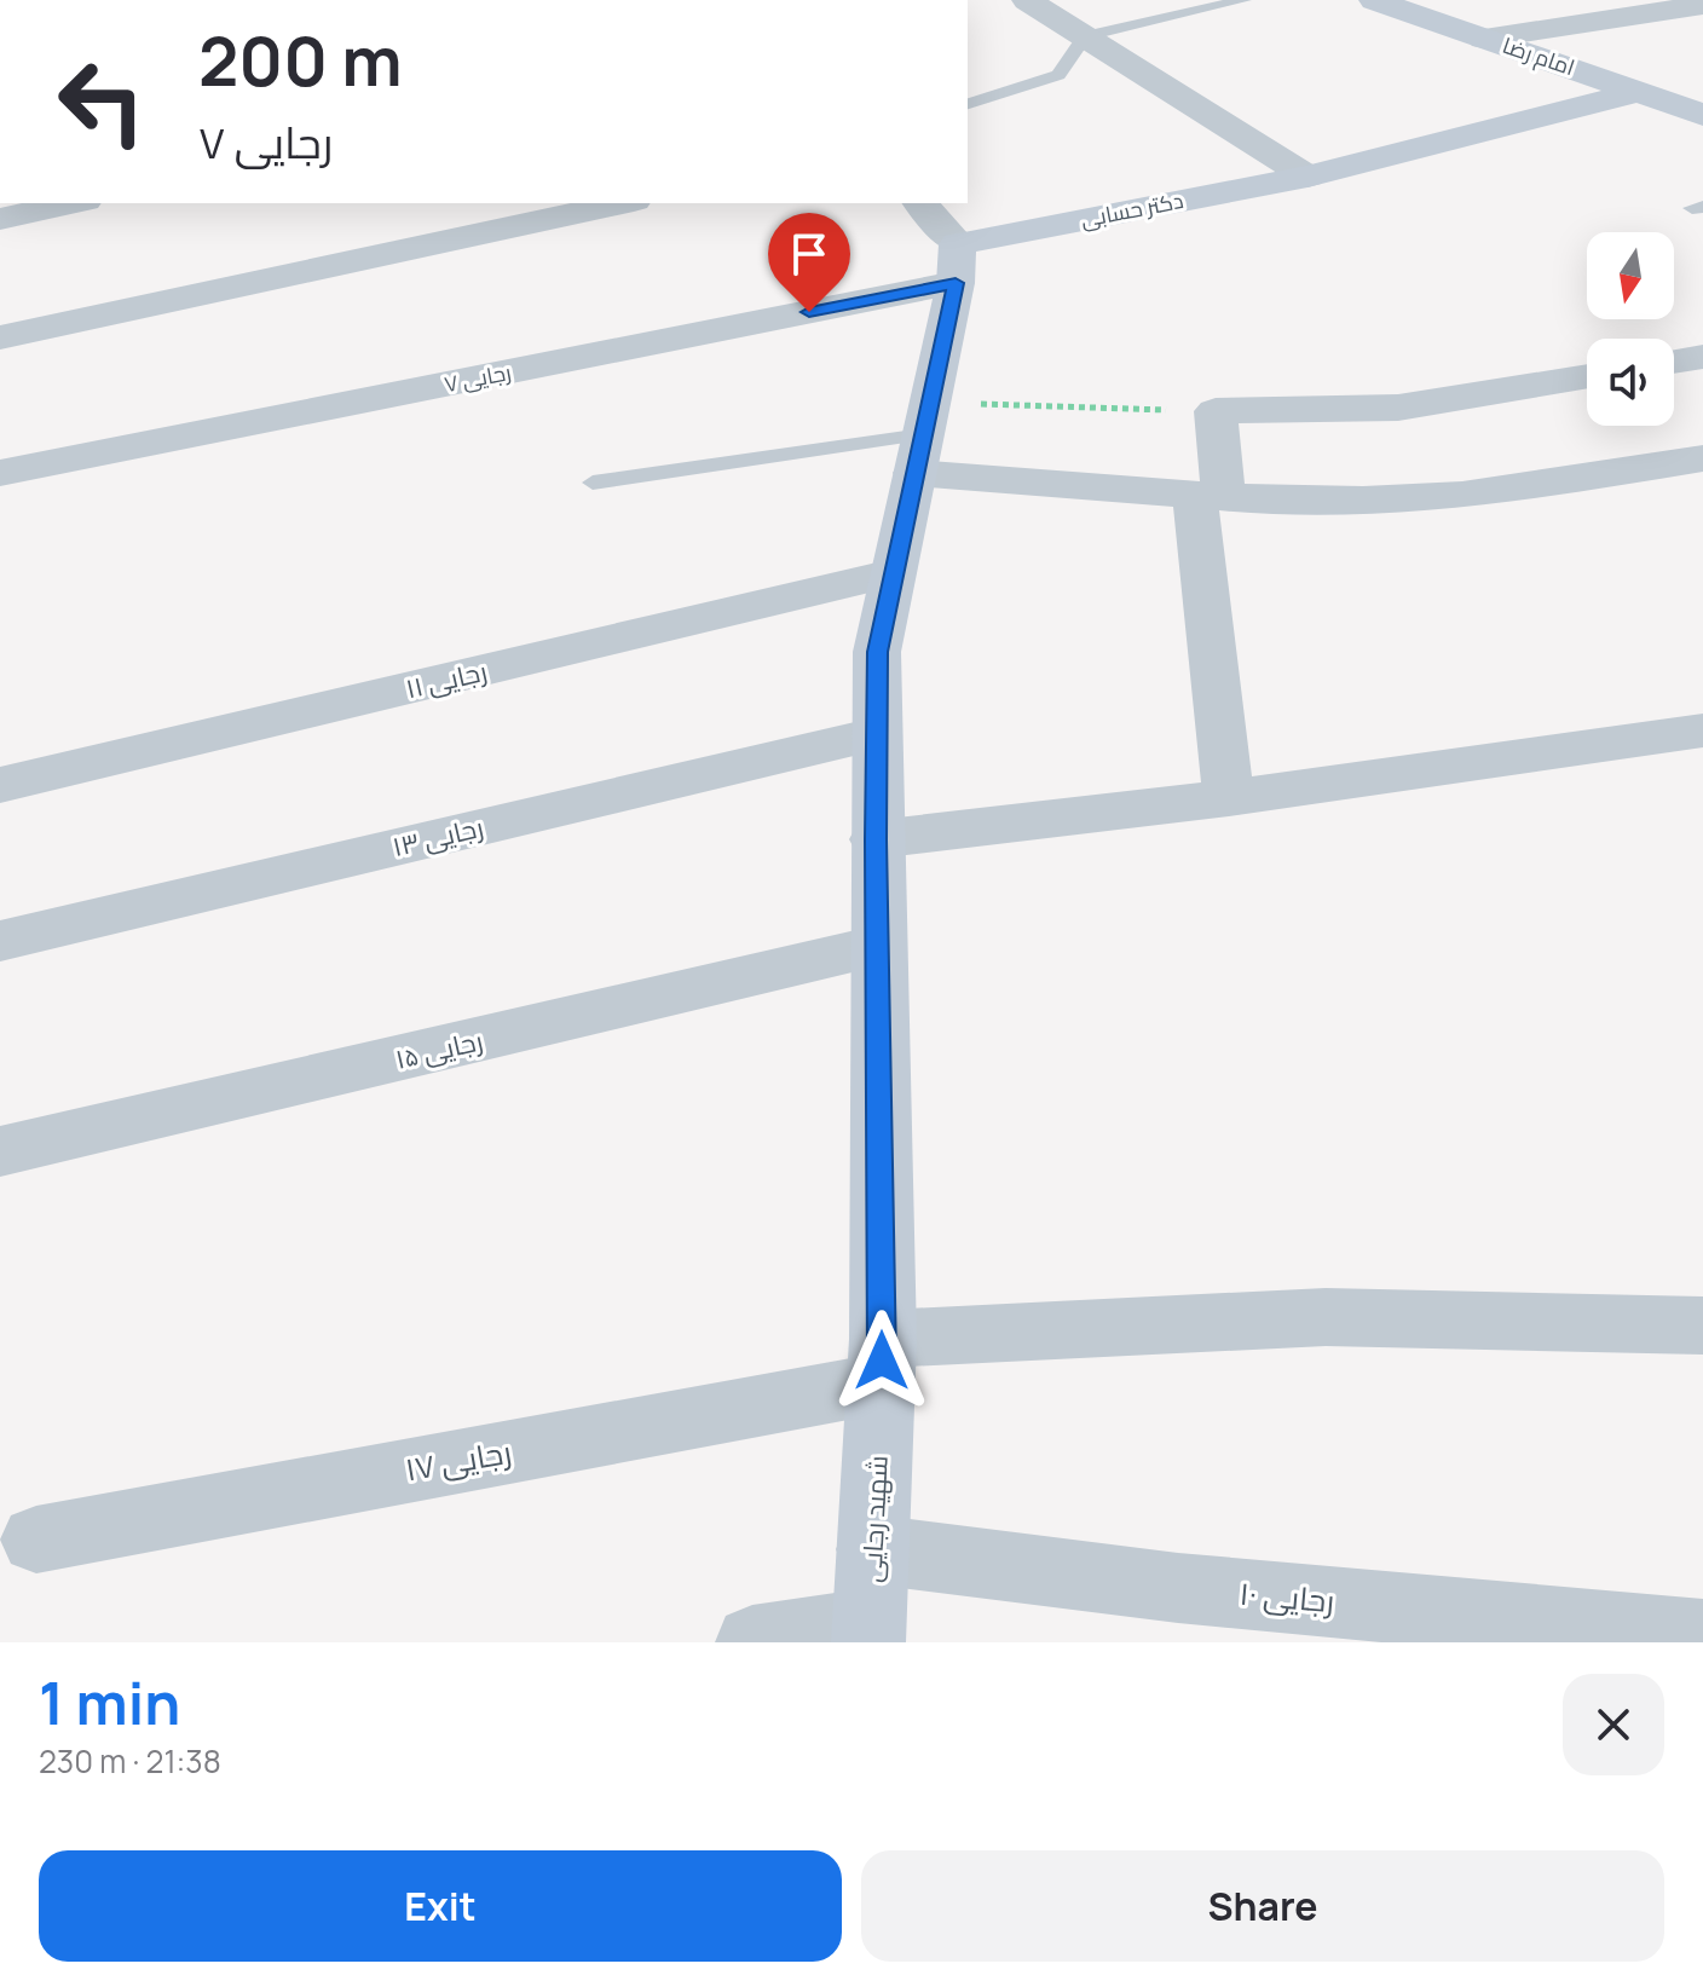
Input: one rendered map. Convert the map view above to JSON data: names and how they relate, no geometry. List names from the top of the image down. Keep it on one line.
{"streets":{"street":["امام رضا","دکتر حسابی","رجایی ۷","رجایی ۱۱","رجایی ۱۳","رجایی ۱۵","رجایی ۱۷","شهید رجایی","رجایی ۱۰"]},"crossings":[["امام رضا","دکتر حسابی"],["دکتر حسابی","رجایی ۷"],["دکتر حسابی","شهید رجایی"],["رجایی ۷","شهید رجایی"],["رجایی ۱۱","شهید رجایی"],["رجایی ۱۳","شهید رجایی"],["رجایی ۱۵","شهید رجایی"],["رجایی ۱۷","شهید رجایی"],["شهید رجایی","رجایی ۱۰"]],"north":"bottom","page":{"turn":["200 m","رجایی ۷"],"heading":["1 min","230 m · 21:38"],"buttons":["Exit","Share"]}}
